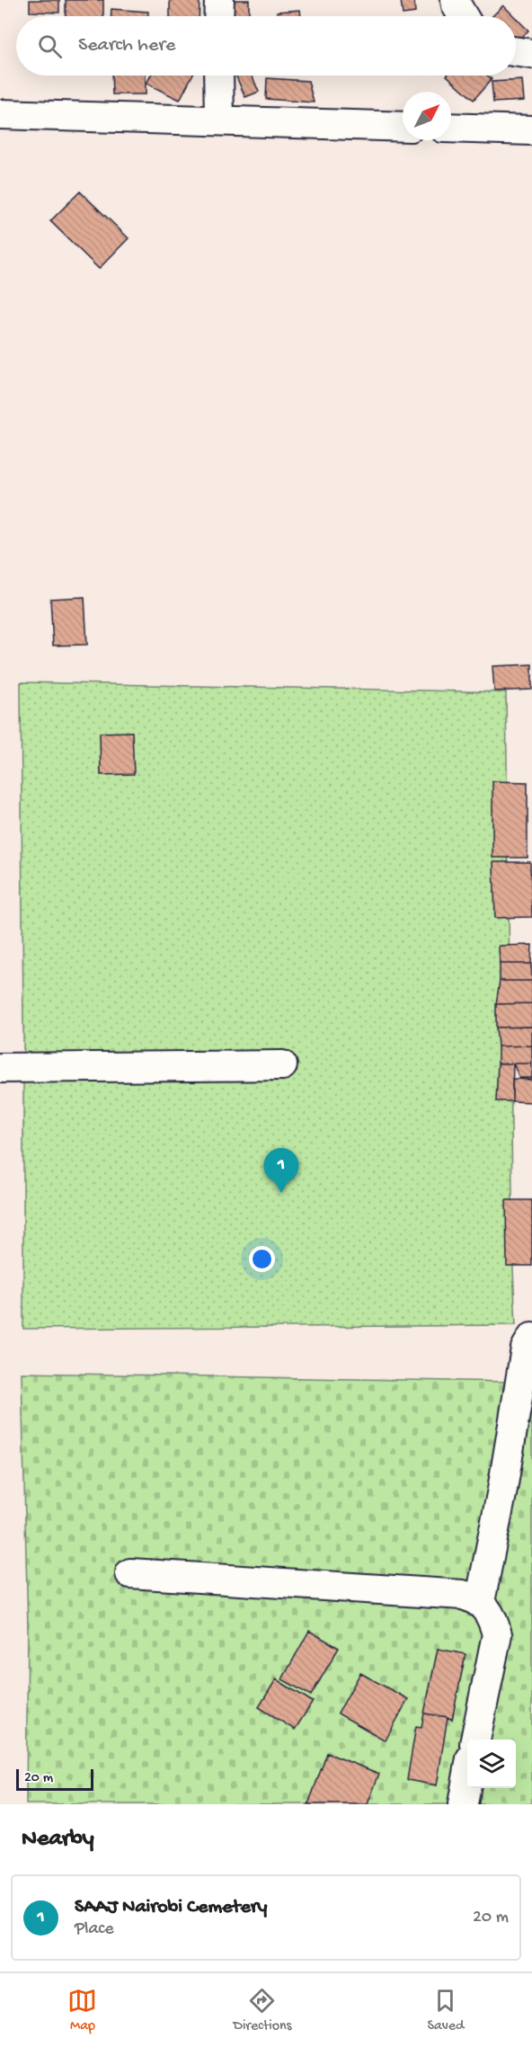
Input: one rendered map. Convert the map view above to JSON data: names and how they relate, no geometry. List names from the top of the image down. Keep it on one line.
{"scale_bar":"20 m","north":"top right","page":{"search":"Search here","pins":"1","scale":"20 m","heading":"Nearby","list":[{"mark":"1","name":"SAAJ Nairobi Cemetery","note":"Place","value":"20 m"}],"nav":["Map","Directions","Saved"]}}
